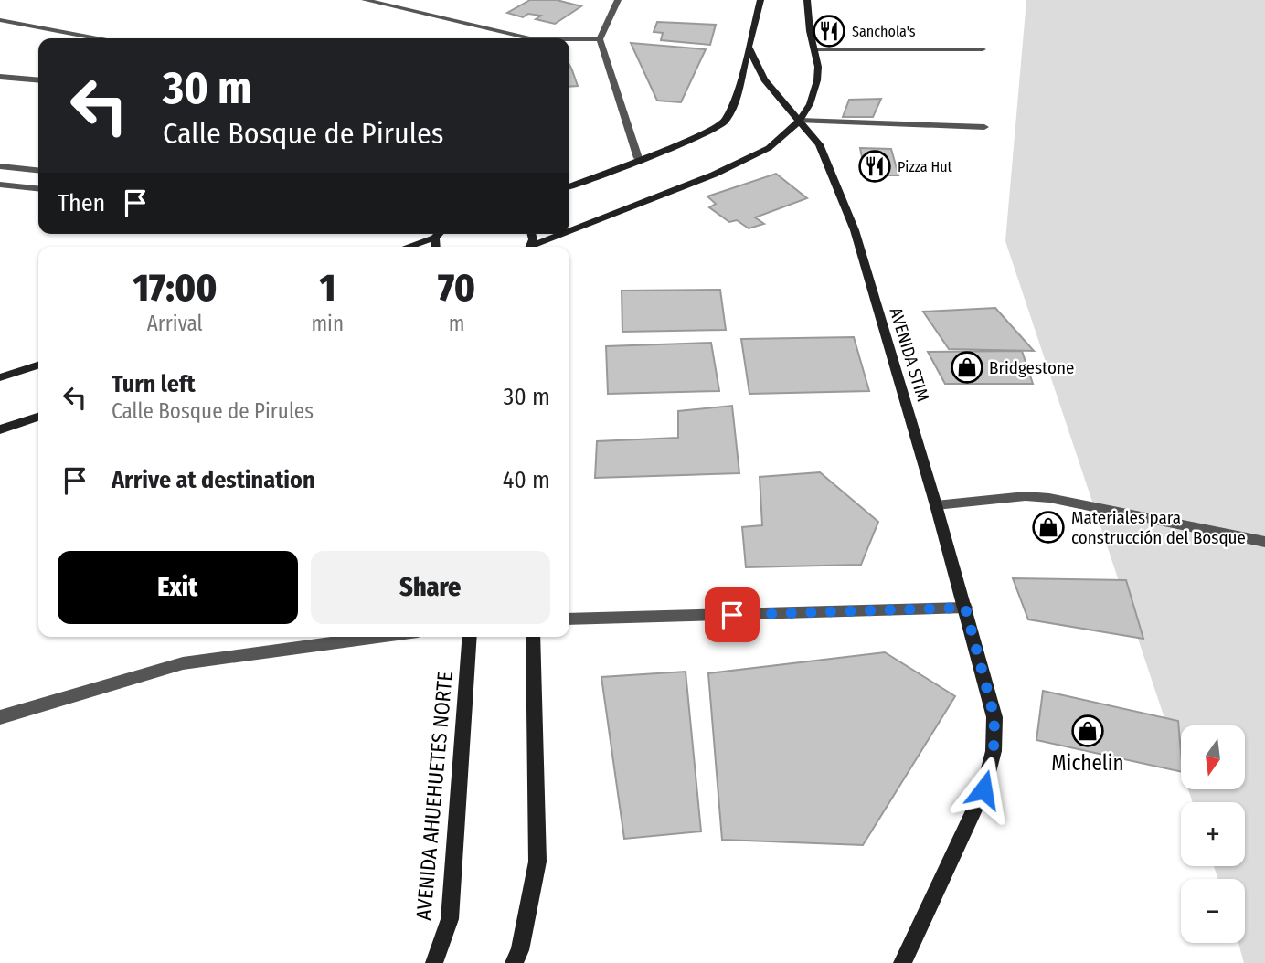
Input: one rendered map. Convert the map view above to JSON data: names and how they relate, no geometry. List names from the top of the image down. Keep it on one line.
{"streets":{"main road":["AVENIDA STIM","AVENIDA AHUEHUETES NORTE"]},"places":{"restaurant":["Sanchola's","Pizza Hut"],"shop":["Bridgestone","Materiales para construcción del Bosque","Michelin"]},"north":"bottom","page":{"turn":["30 m","Calle Bosque de Pirules"],"then":"Then","eta":["17:00","Arrival","1","min","70","m"],"list":[{"name":"Turn left","note":"Calle Bosque de Pirules","value":"30 m"},{"name":"Arrive at destination","value":"40 m"}],"buttons":["Exit","Share"],"map_buttons":["+","−"]}}
